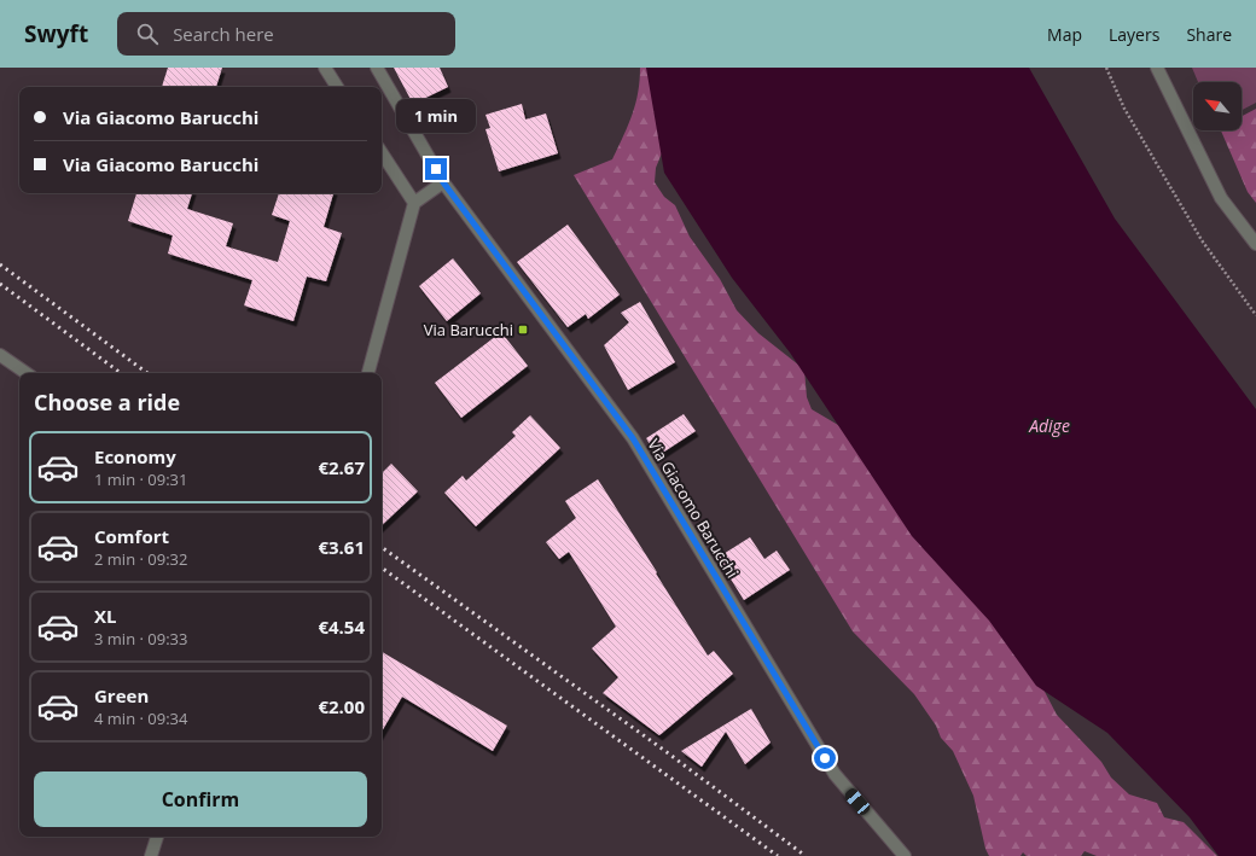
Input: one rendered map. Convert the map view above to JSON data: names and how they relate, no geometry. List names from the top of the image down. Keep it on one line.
{"streets":{"street":["Via Giacomo Barucchi"]},"water":["Adige"],"places":{"transit":["Via Barucchi"]},"north":"top left","page":{"header":"Swyft","search":"Search here","nav":["Map","Layers","Share"],"banner":["Via Giacomo Barucchi","Via Giacomo Barucchi"],"bubble":"1 min","heading":"Choose a ride","list":[{"name":"Economy","note":"1 min · 09:31","value":"€2.67"},{"name":"Comfort","note":"2 min · 09:32","value":"€3.61"},{"name":"XL","note":"3 min · 09:33","value":"€4.54"},{"name":"Green","note":"4 min · 09:34","value":"€2.00"}],"buttons":"Confirm"}}
